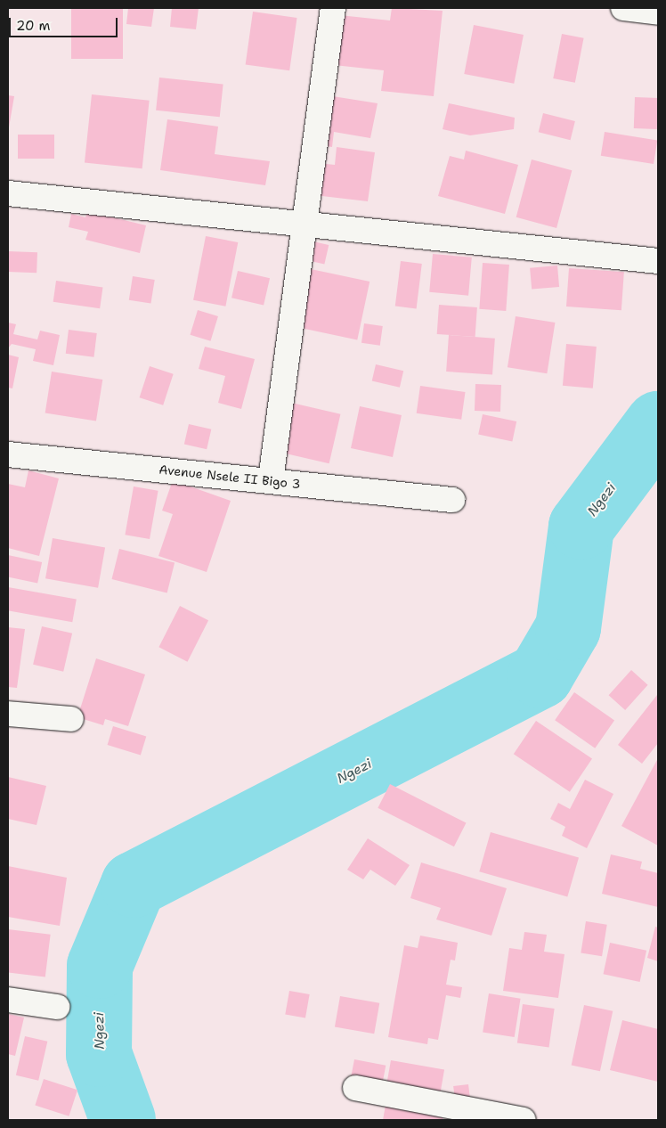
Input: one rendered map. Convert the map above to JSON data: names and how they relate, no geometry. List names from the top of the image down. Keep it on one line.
{"streets":{"street":["Avenue Nsele II Bigo 3"]},"water":["Ngezi"],"scale_bar":"20 m"}
